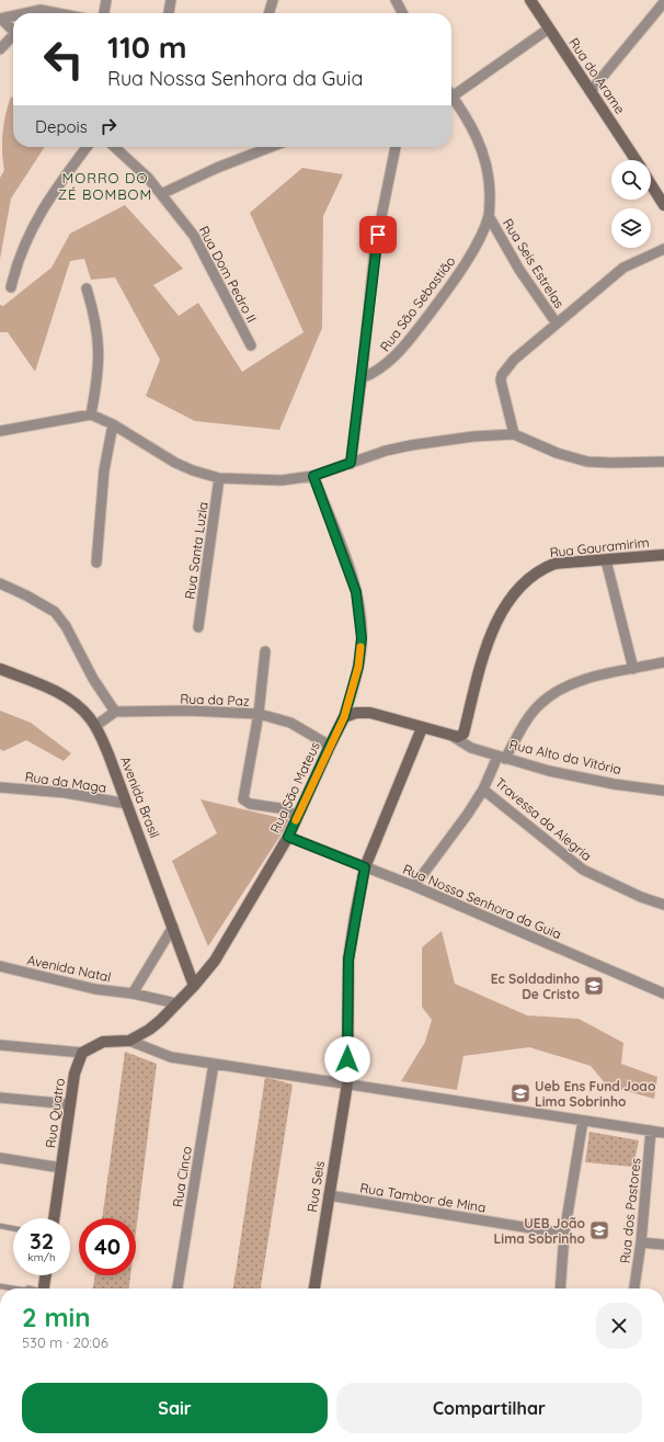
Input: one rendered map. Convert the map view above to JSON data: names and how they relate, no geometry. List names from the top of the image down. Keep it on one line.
{"streets":{"main road":["Rua do Arame","Rua Gauramirim","Rua Alto da Vitória","Rua São Mateus","Avenida Brasil","Rua Quatro","Rua Seis"],"street":["Rua Seis Estrelas","Rua Dom Pedro II","Rua São Sebastião","Rua Santa Luzia","Rua da Paz","Rua da Maga","Travessa da Alegria","Rua Nossa Senhora da Guia","Avenida Natal","Rua Cinco","Rua Tambor de Mina","Rua dos Pastores"]},"crossings":[["Rua Seis Estrelas","Rua São Sebastião"],["Rua Gauramirim","Rua Alto da Vitória"],["Rua da Paz","Rua São Mateus"],["Rua Alto da Vitória","Rua São Mateus"],["Rua Alto da Vitória","Travessa da Alegria"],["Rua Alto da Vitória","Rua Seis"],["Rua da Maga","Avenida Brasil"],["Rua São Mateus","Avenida Brasil"],["Rua São Mateus","Rua Nossa Senhora da Guia"],["Rua São Mateus","Avenida Natal"],["Rua Nossa Senhora da Guia","Rua Seis"],["Rua Seis","Rua Tambor de Mina"]],"districts":["MORRO DO ZÉ BOMBOM"],"places":{"school or university":["Ec Soldadinho De Cristo","Ueb Ens Fund Joao Lima Sobrinho","UEB João Lima Sobrinho"]},"page":{"turn":["110 m","Rua Nossa Senhora da Guia"],"then":"Depois","speed":"32 km/h","limit":"40","heading":["2 min","530 m · 20:06"],"buttons":["Sair","Compartilhar"]}}
